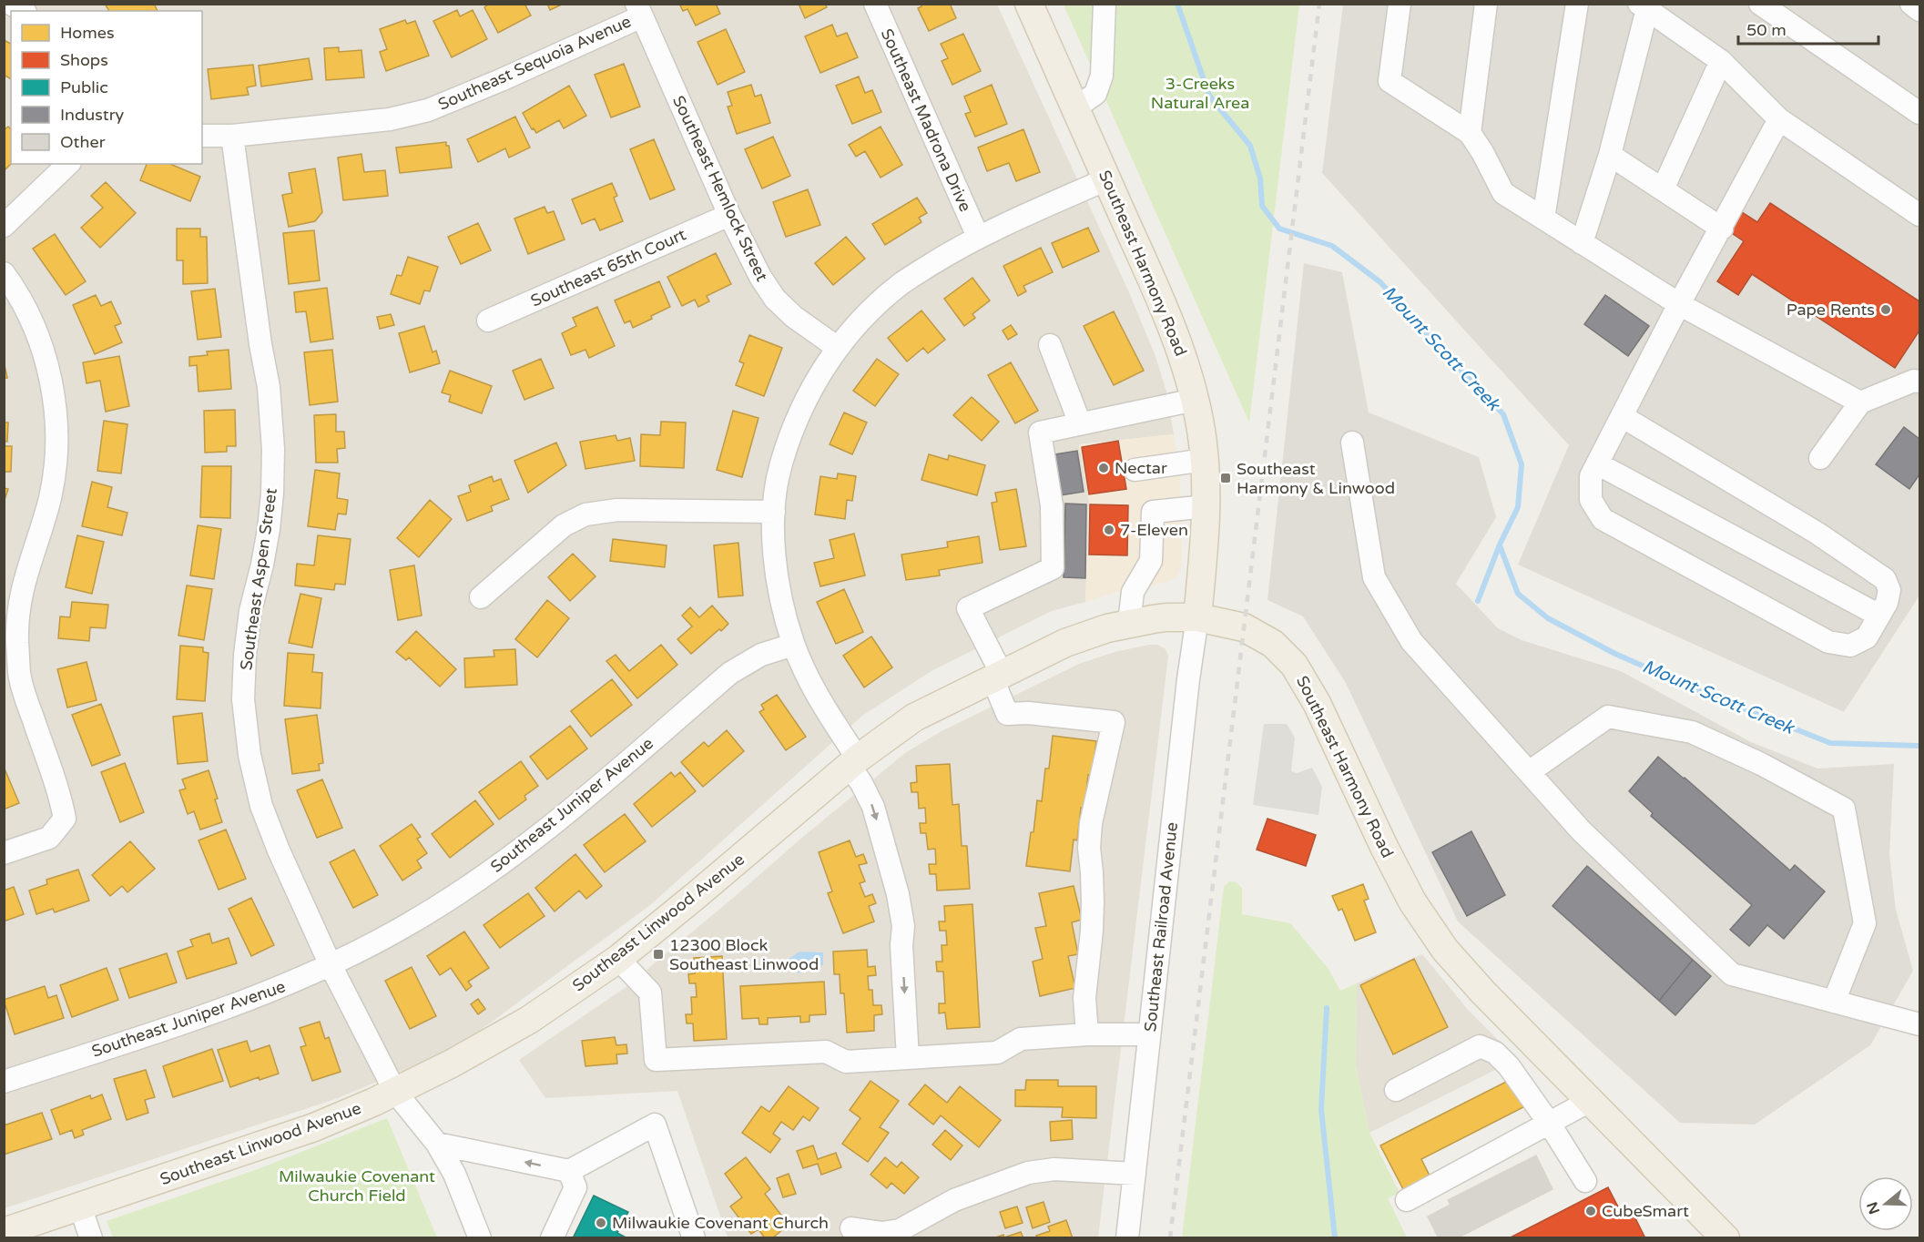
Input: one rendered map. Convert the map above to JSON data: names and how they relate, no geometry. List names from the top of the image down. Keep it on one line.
{"streets":{"main road":["Southeast Harmony Road","Southeast Linwood Avenue"],"street":["Southeast Sequoia Avenue","Southeast Madrona Drive","Southeast Hemlock Street","Southeast 65th Court","Southeast Aspen Street","Southeast Juniper Avenue","Southeast Railroad Avenue"]},"crossings":[["Southeast Sequoia Avenue","Southeast Hemlock Street"],["Southeast Sequoia Avenue","Southeast Aspen Street"],["Southeast Hemlock Street","Southeast 65th Court"],["Southeast Harmony Road","Southeast Linwood Avenue"],["Southeast Harmony Road","Southeast Railroad Avenue"],["Southeast Aspen Street","Southeast Juniper Avenue"],["Southeast Aspen Street","Southeast Linwood Avenue"],["Southeast Linwood Avenue","Southeast Railroad Avenue"]],"water":["Mount Scott Creek"],"parks":["3-Creeks Natural Area","Milwaukie Covenant Church Field"],"places":{"other":["Pape Rents","Nectar","7-Eleven","CubeSmart","Milwaukie Covenant Church"],"transit":["Southeast Harmony & Linwood","12300 Block Southeast Linwood"]},"legend":["Homes","Shops","Public","Industry","Other"],"scale_bar":"50 m","north":"left"}
